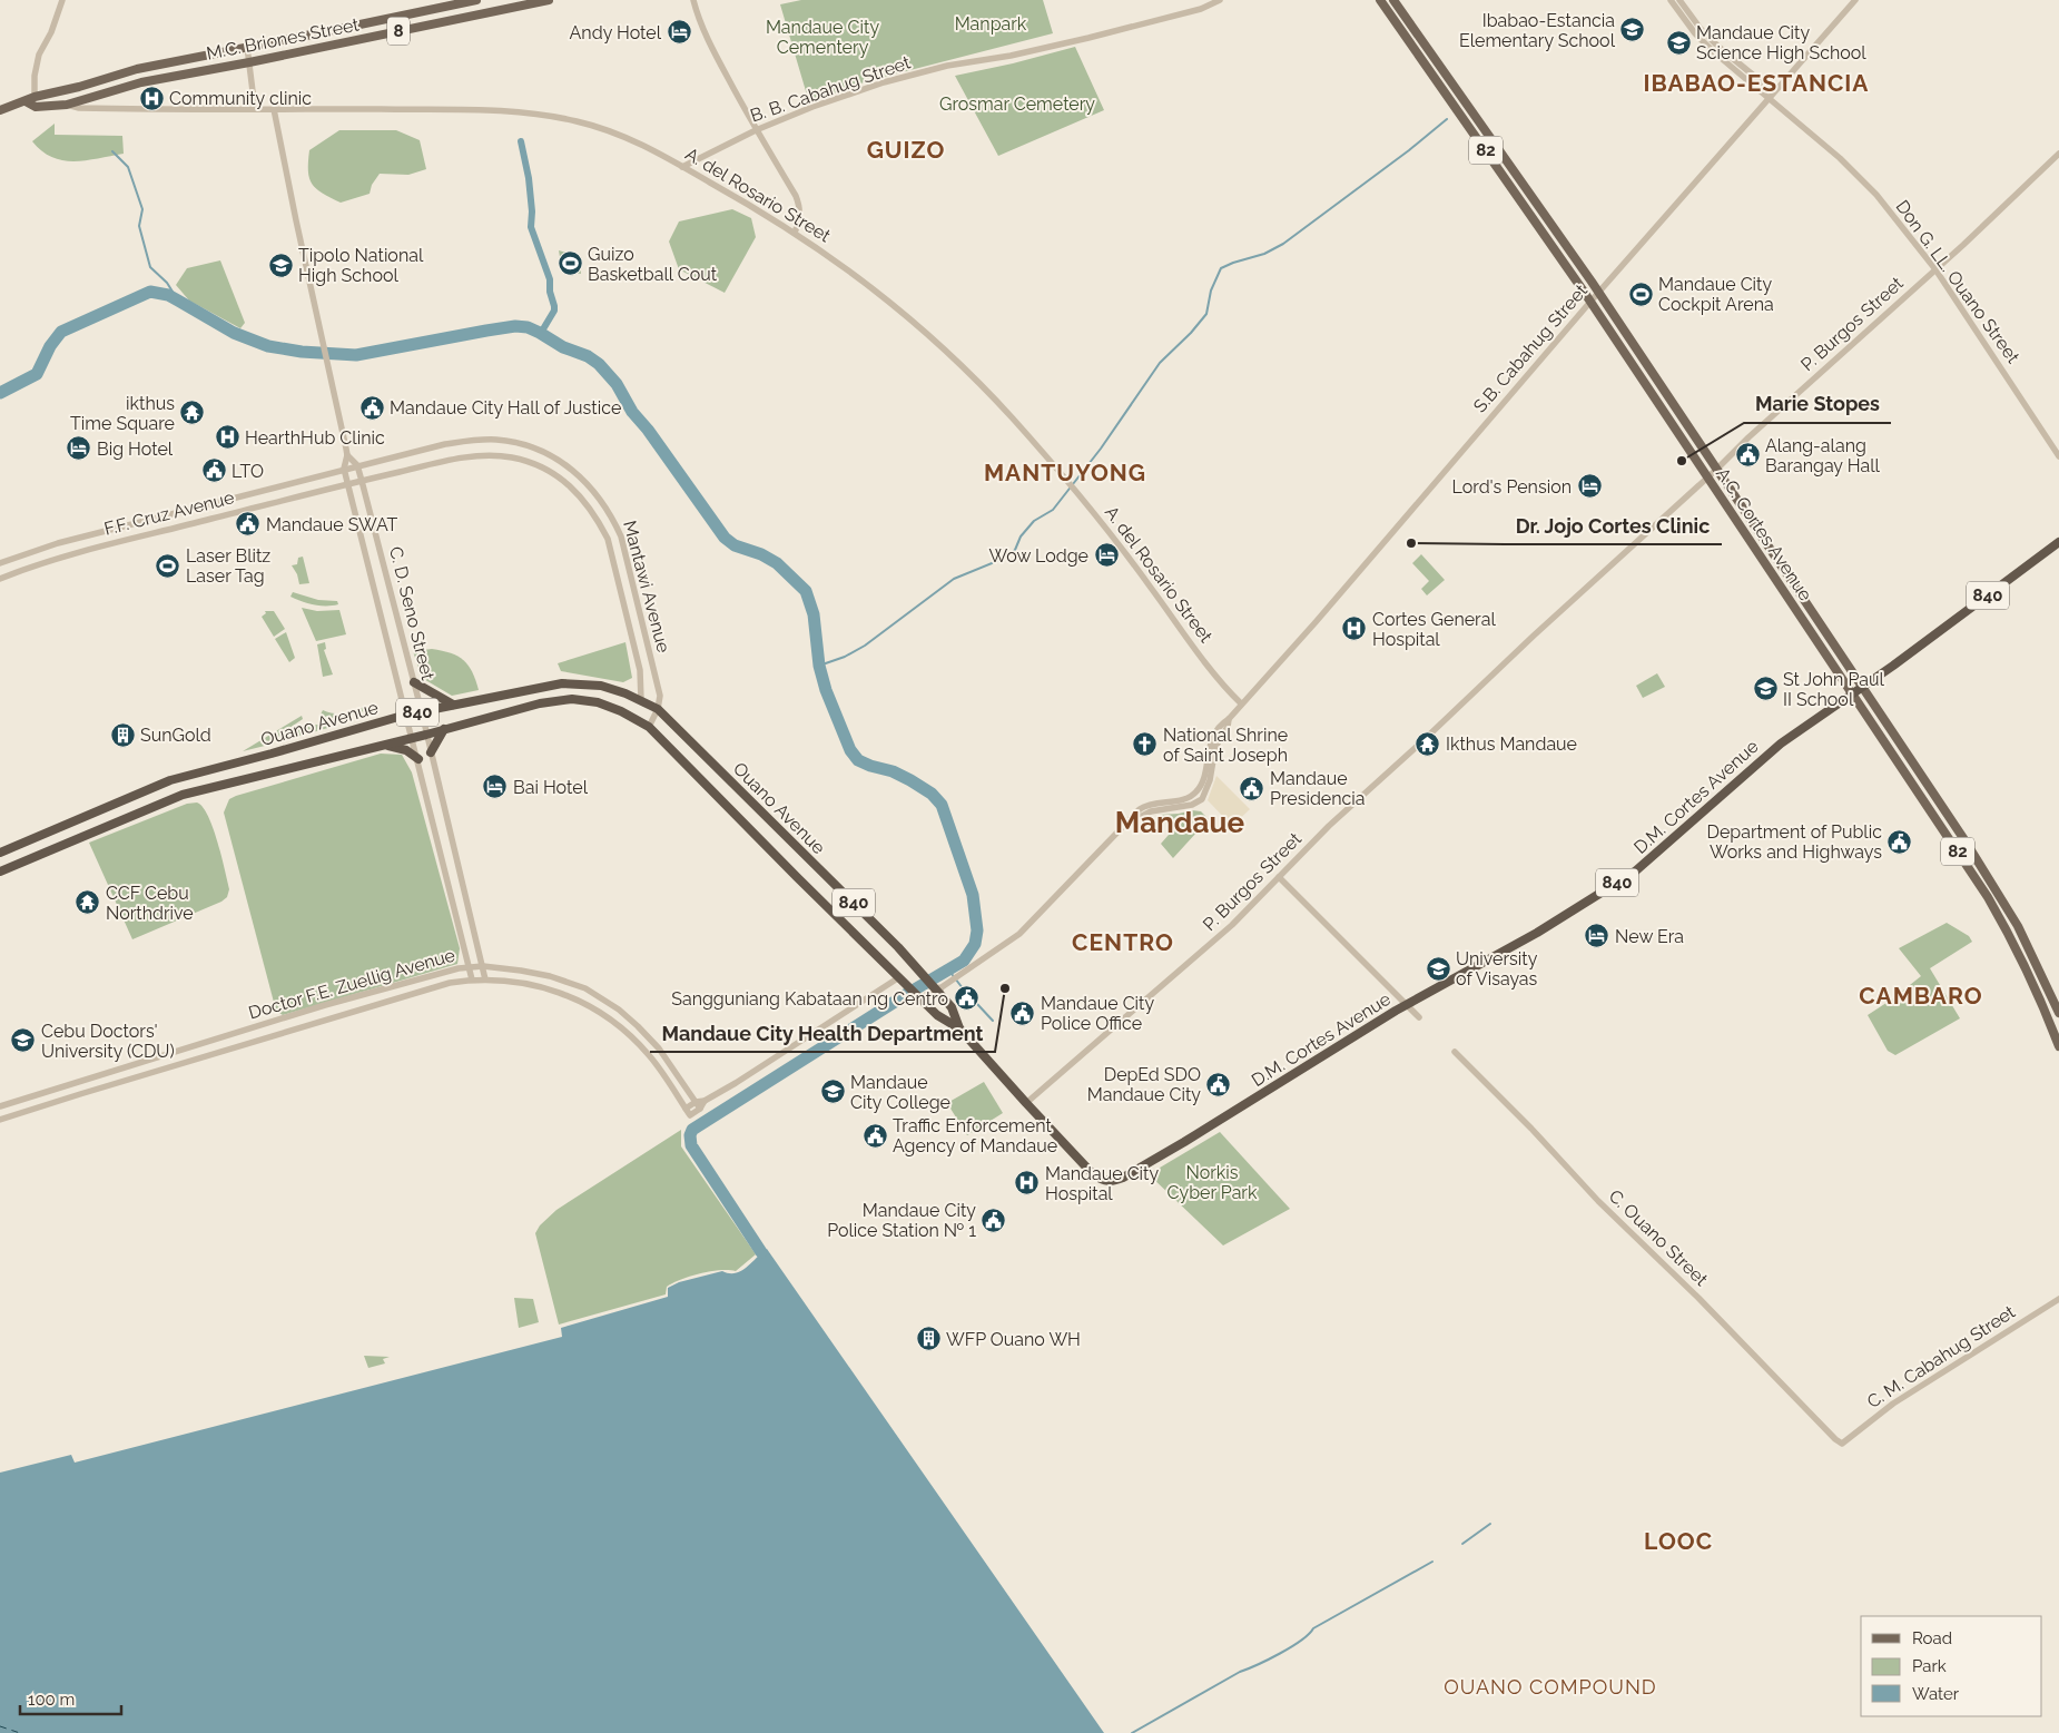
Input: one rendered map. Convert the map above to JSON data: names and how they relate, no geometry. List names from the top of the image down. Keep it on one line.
{"streets":{"highway":["840","Ouano Avenue","D.M. Cortes Avenue"],"main road":["8","M.C. Briones Street","82","A.C. Cortes Avenue"],"street":["B. B. Cabahug Street","A. del Rosario Street","Don G. LL. Ouano Street","P. Burgos Street","S.B. Cabahug Street","F.F. Cruz Avenue","Mantawi Avenue","C. D. Seno Street","Doctor F.E. Zuellig Avenue","C. Ouano Street","C. M. Cabahug Street"]},"crossings":[["M.C. Briones Street","A. del Rosario Street"],["B. B. Cabahug Street","A. del Rosario Street"],["A. del Rosario Street","S.B. Cabahug Street"],["Don G. LL. Ouano Street","P. Burgos Street"],["Don G. LL. Ouano Street","S.B. Cabahug Street"],["P. Burgos Street","A.C. Cortes Avenue"],["P. Burgos Street","840"],["P. Burgos Street","D.M. Cortes Avenue"],["S.B. Cabahug Street","A.C. Cortes Avenue"],["F.F. Cruz Avenue","Mantawi Avenue"],["F.F. Cruz Avenue","C. D. Seno Street"],["A.C. Cortes Avenue","D.M. Cortes Avenue"],["Mantawi Avenue","C. D. Seno Street"],["Mantawi Avenue","Ouano Avenue"],["840","Ouano Avenue"],["840","D.M. Cortes Avenue"],["C. D. Seno Street","Ouano Avenue"],["C. D. Seno Street","Doctor F.E. Zuellig Avenue"],["C. Ouano Street","C. M. Cabahug Street"]],"districts":["IBABAO-ESTANCIA","GUIZO","MANTUYONG","Mandaue","CENTRO","CAMBARO","LOOC","OUANO COMPOUND"],"parks":["Manpark","Mandaue City Cementery","Grosmar Cemetery","Norkis Cyber Park"],"places":{"school or university":["Ibabao-Estancia Elementary School","Mandaue City Science High School","Tipolo National High School","St John Paul II School","University of Visayas","Cebu Doctors' University (CDU)","Mandaue City College"],"hotel":["Andy Hotel","Big Hotel","Lord's Pension","Wow Lodge","Bai Hotel","New Era"],"hospital":["Community clinic","HearthHub Clinic","Cortes General Hospital","Mandaue City Hospital"],"sports":["Guizo Basketball Cout","Mandaue City Cockpit Arena","Laser Blitz Laser Tag"],"public building":["Mandaue City Hall of Justice","Alang-alang Barangay Hall","LTO","Mandaue SWAT","Mandaue Presidencia","Department of Public Works and Highways","Sangguniang Kabataan ng Centro","Mandaue City Police Office","DepEd SDO Mandaue City","Traffic Enforcement Agency of Mandaue","Mandaue City Police Station № 1"],"temple":["ikthus Time Square","Ikthus Mandaue","CCF Cebu Northdrive"],"other":["Marie Stopes","Dr. Jojo Cortes Clinic","Mandaue City Health Department"],"building":["SunGold","WFP Ouano WH"],"church":["National Shrine of Saint Joseph"]},"legend":["Road","Park","Water"],"scale_bar":"100 m"}
